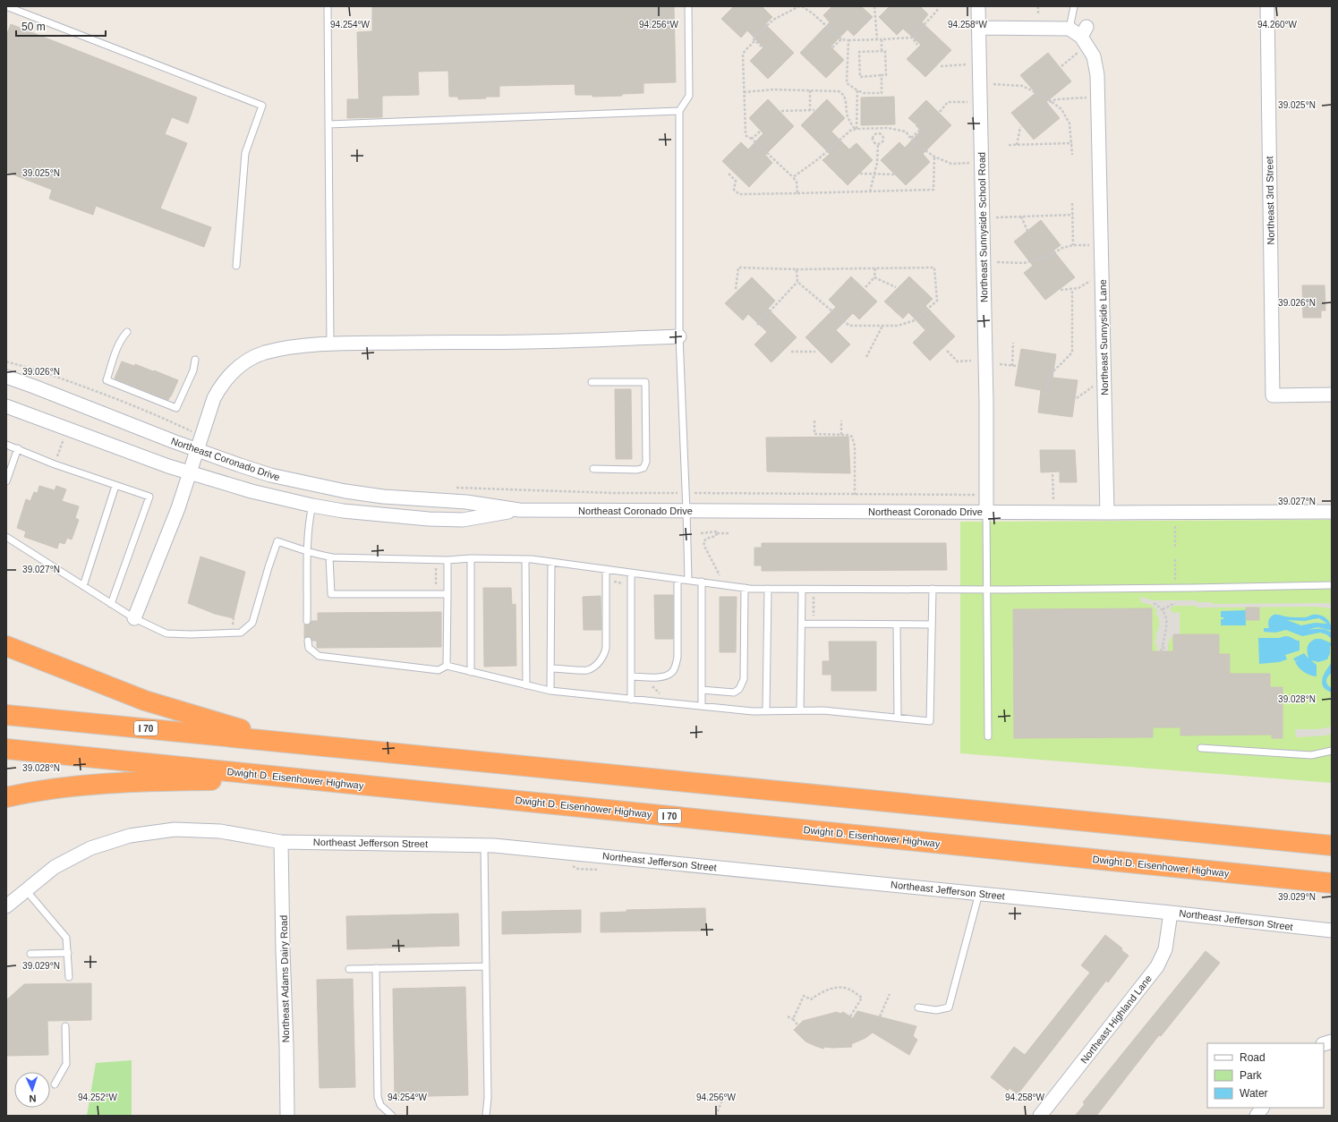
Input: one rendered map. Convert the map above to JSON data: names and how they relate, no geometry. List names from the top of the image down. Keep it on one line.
{"streets":{"highway":["I 70","Dwight D. Eisenhower Highway"],"street":["Northeast 3rd Street","Northeast Sunnyside School Road","Northeast Sunnyside Lane","Northeast Coronado Drive","Northeast Jefferson Street","Northeast Adams Dairy Road","Northeast Highland Lane"]},"crossings":[["Northeast Sunnyside School Road","Northeast Coronado Drive"],["Northeast Sunnyside Lane","Northeast Coronado Drive"],["Northeast Jefferson Street","Northeast Adams Dairy Road"],["Northeast Jefferson Street","Northeast Highland Lane"]],"legend":["Road","Park","Water"],"scale_bar":"50 m","north":"bottom","coordinates":["94.254°W","94.256°W","94.258°W","94.260°W","39.025°N","39.026°N","39.027°N","39.028°N","39.029°N","94.252°W"]}
